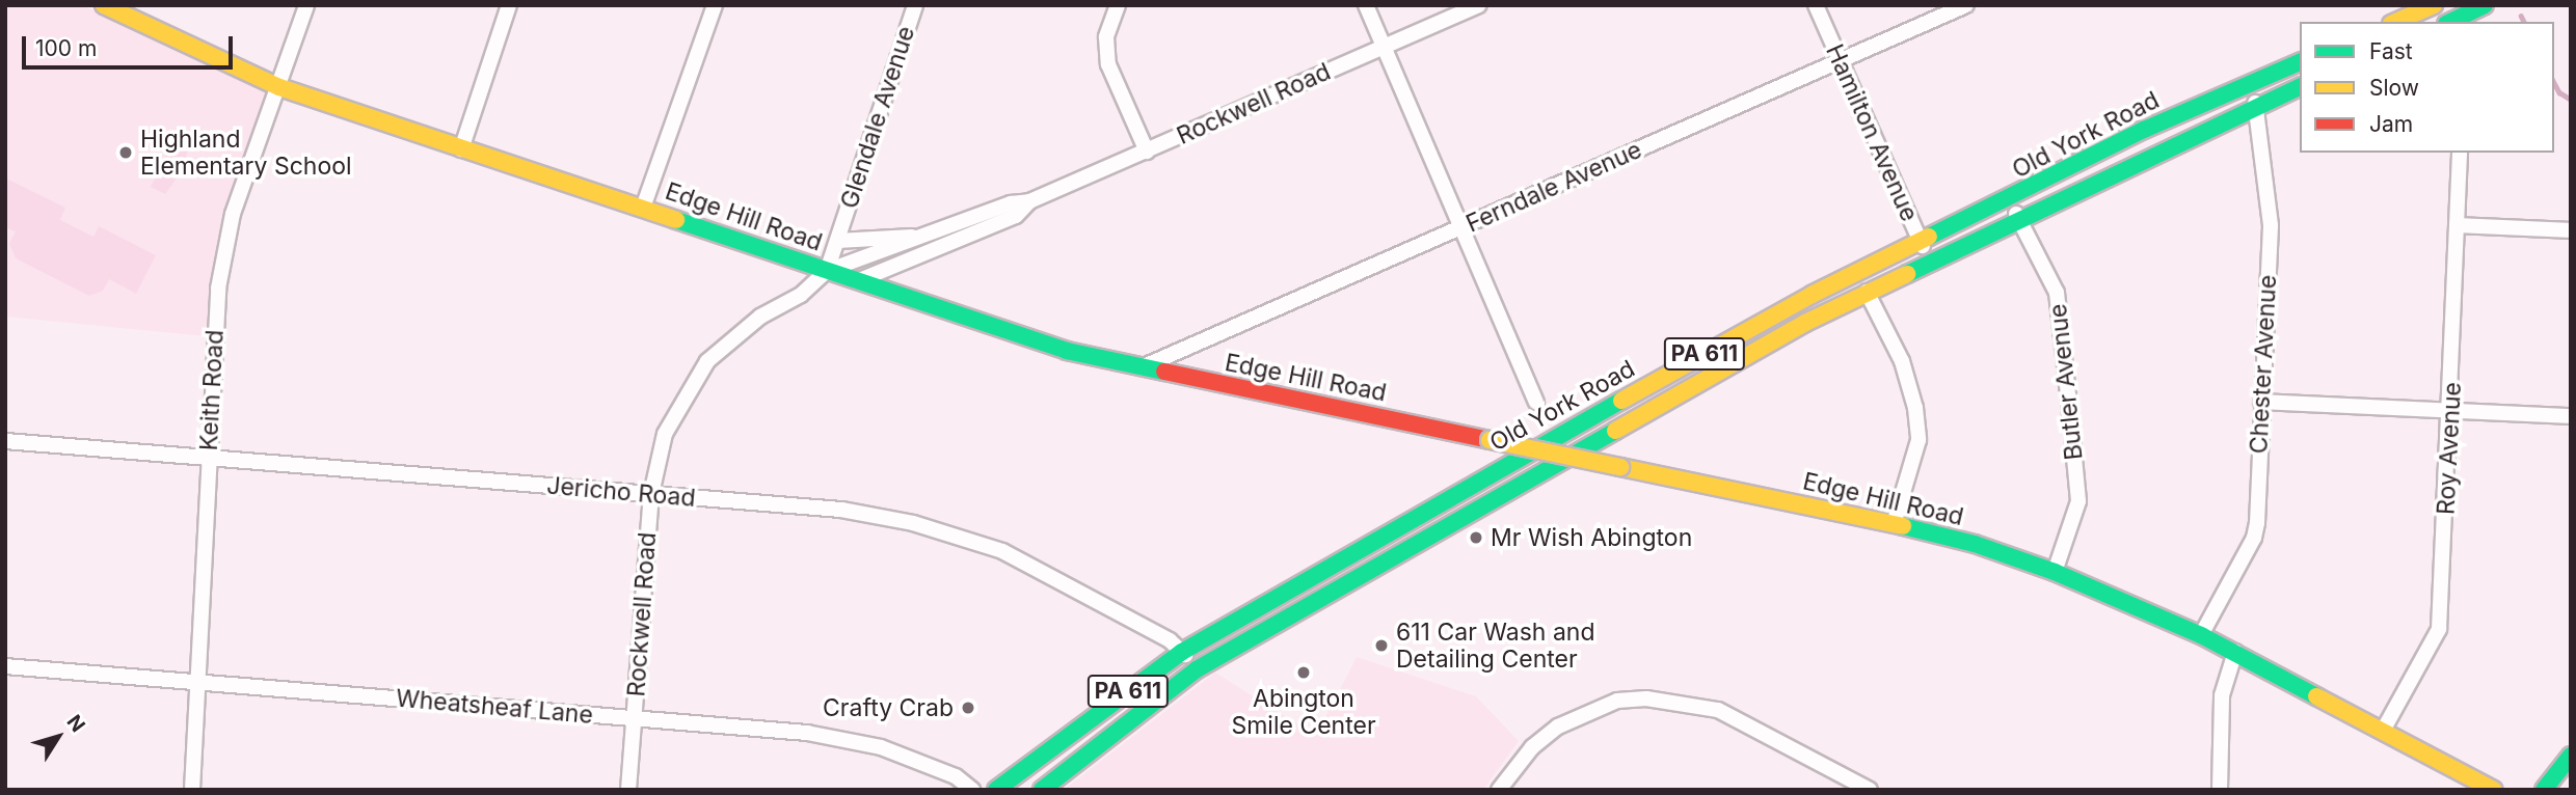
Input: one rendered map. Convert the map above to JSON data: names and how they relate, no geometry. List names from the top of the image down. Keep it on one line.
{"streets":{"main road":["Old York Road","Edge Hill Road","PA 611"],"street":["Rockwell Road","Glendale Avenue","Hamilton Avenue","Ferndale Avenue","Chester Avenue","Butler Avenue","Keith Road","Roy Avenue","Jericho Road","Wheatsheaf Lane"]},"crossings":[["Rockwell Road","Glendale Avenue"],["Rockwell Road","Edge Hill Road"],["Rockwell Road","Jericho Road"],["Rockwell Road","Wheatsheaf Lane"],["Glendale Avenue","Edge Hill Road"],["Hamilton Avenue","Old York Road"],["Hamilton Avenue","Ferndale Avenue"],["Old York Road","Chester Avenue"],["Old York Road","Butler Avenue"],["Old York Road","Jericho Road"],["Ferndale Avenue","Edge Hill Road"],["Edge Hill Road","Chester Avenue"],["Edge Hill Road","Butler Avenue"],["Edge Hill Road","Keith Road"],["Edge Hill Road","Roy Avenue"],["Keith Road","Jericho Road"],["Keith Road","Wheatsheaf Lane"]],"places":["Highland Elementary School","Mr Wish Abington","611 Car Wash and Detailing Center","Abington Smile Center","Crafty Crab"],"legend":["Fast","Slow","Jam"],"scale_bar":"100 m","north":"top right"}
